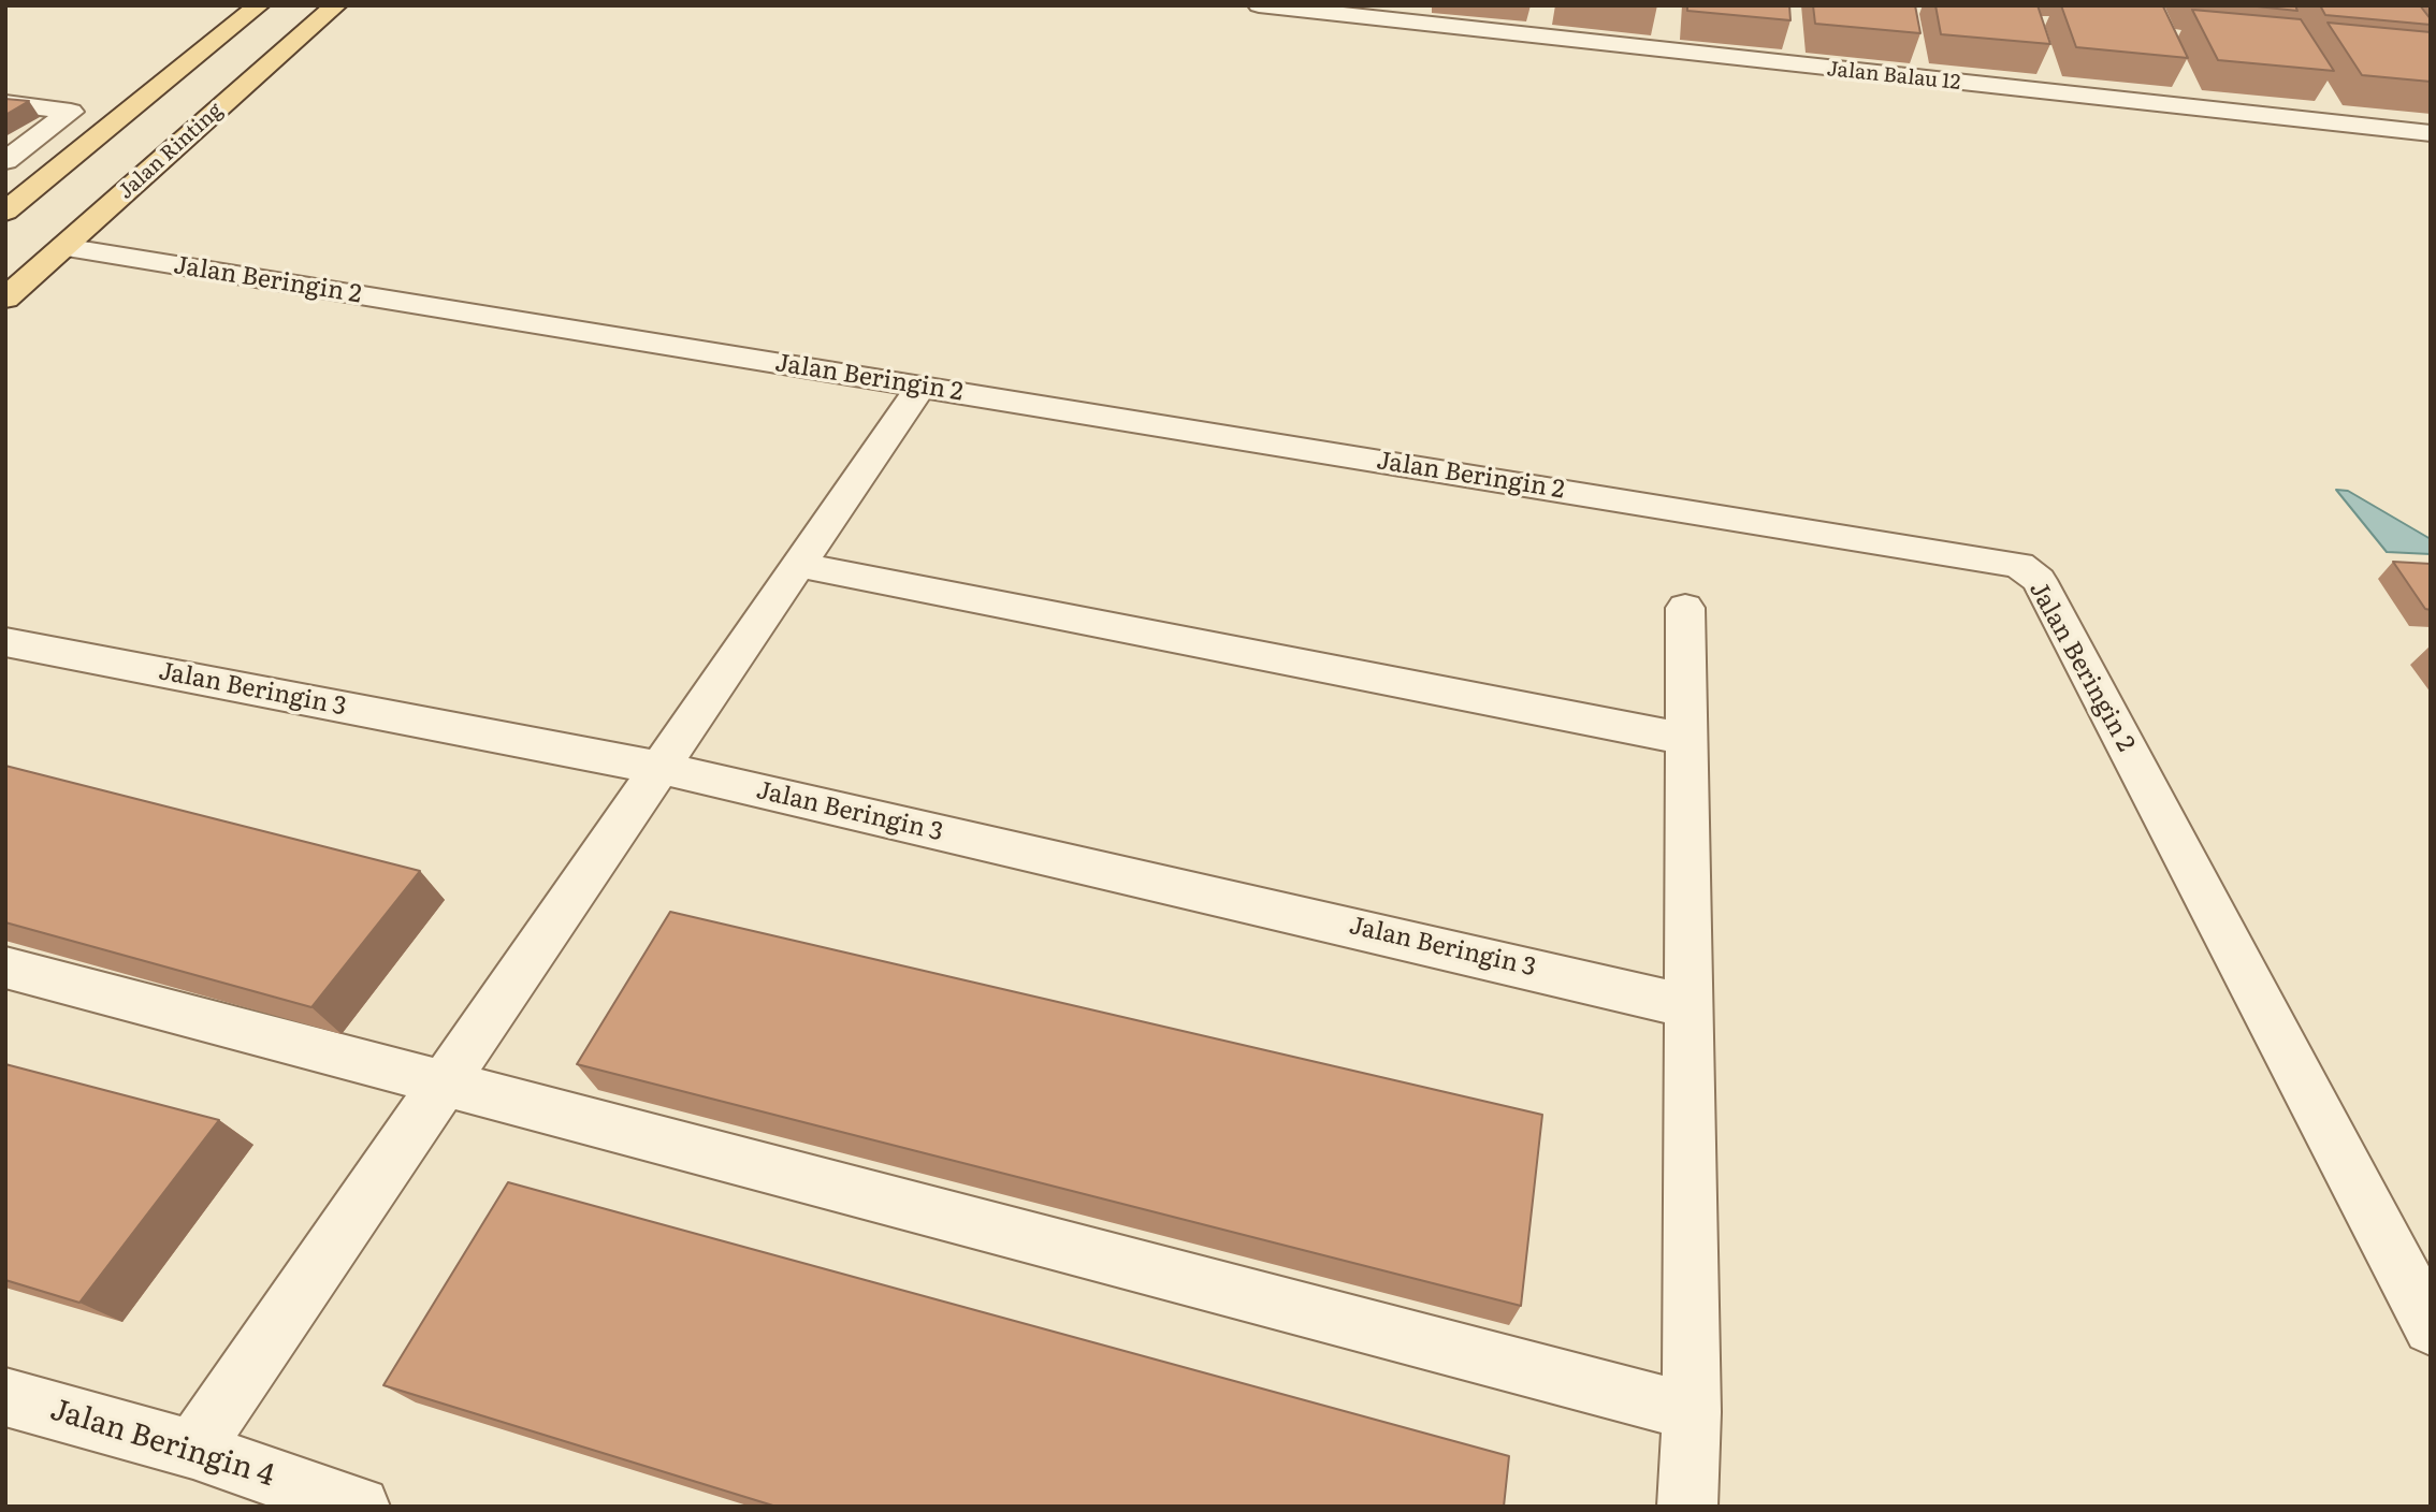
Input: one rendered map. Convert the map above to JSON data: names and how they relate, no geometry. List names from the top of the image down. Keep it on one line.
{"streets":{"main road":["Jalan Rinting"],"street":["Jalan Balau 12","Jalan Beringin 2","Jalan Beringin 3","Jalan Beringin 4"]},"crossings":[["Jalan Rinting","Jalan Beringin 2"]]}
